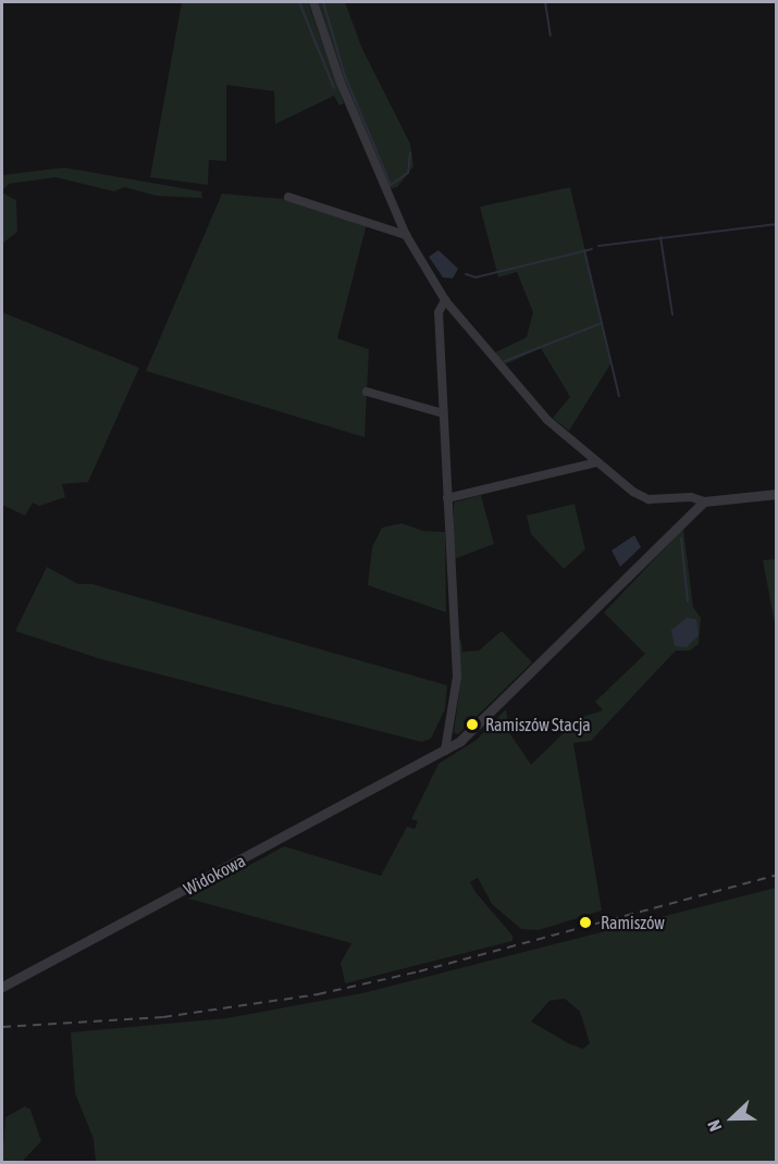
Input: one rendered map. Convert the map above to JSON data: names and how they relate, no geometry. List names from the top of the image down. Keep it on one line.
{"streets":{"street":["Widokowa"]},"places":["Ramiszów Stacja","Ramiszów"],"north":"left"}
